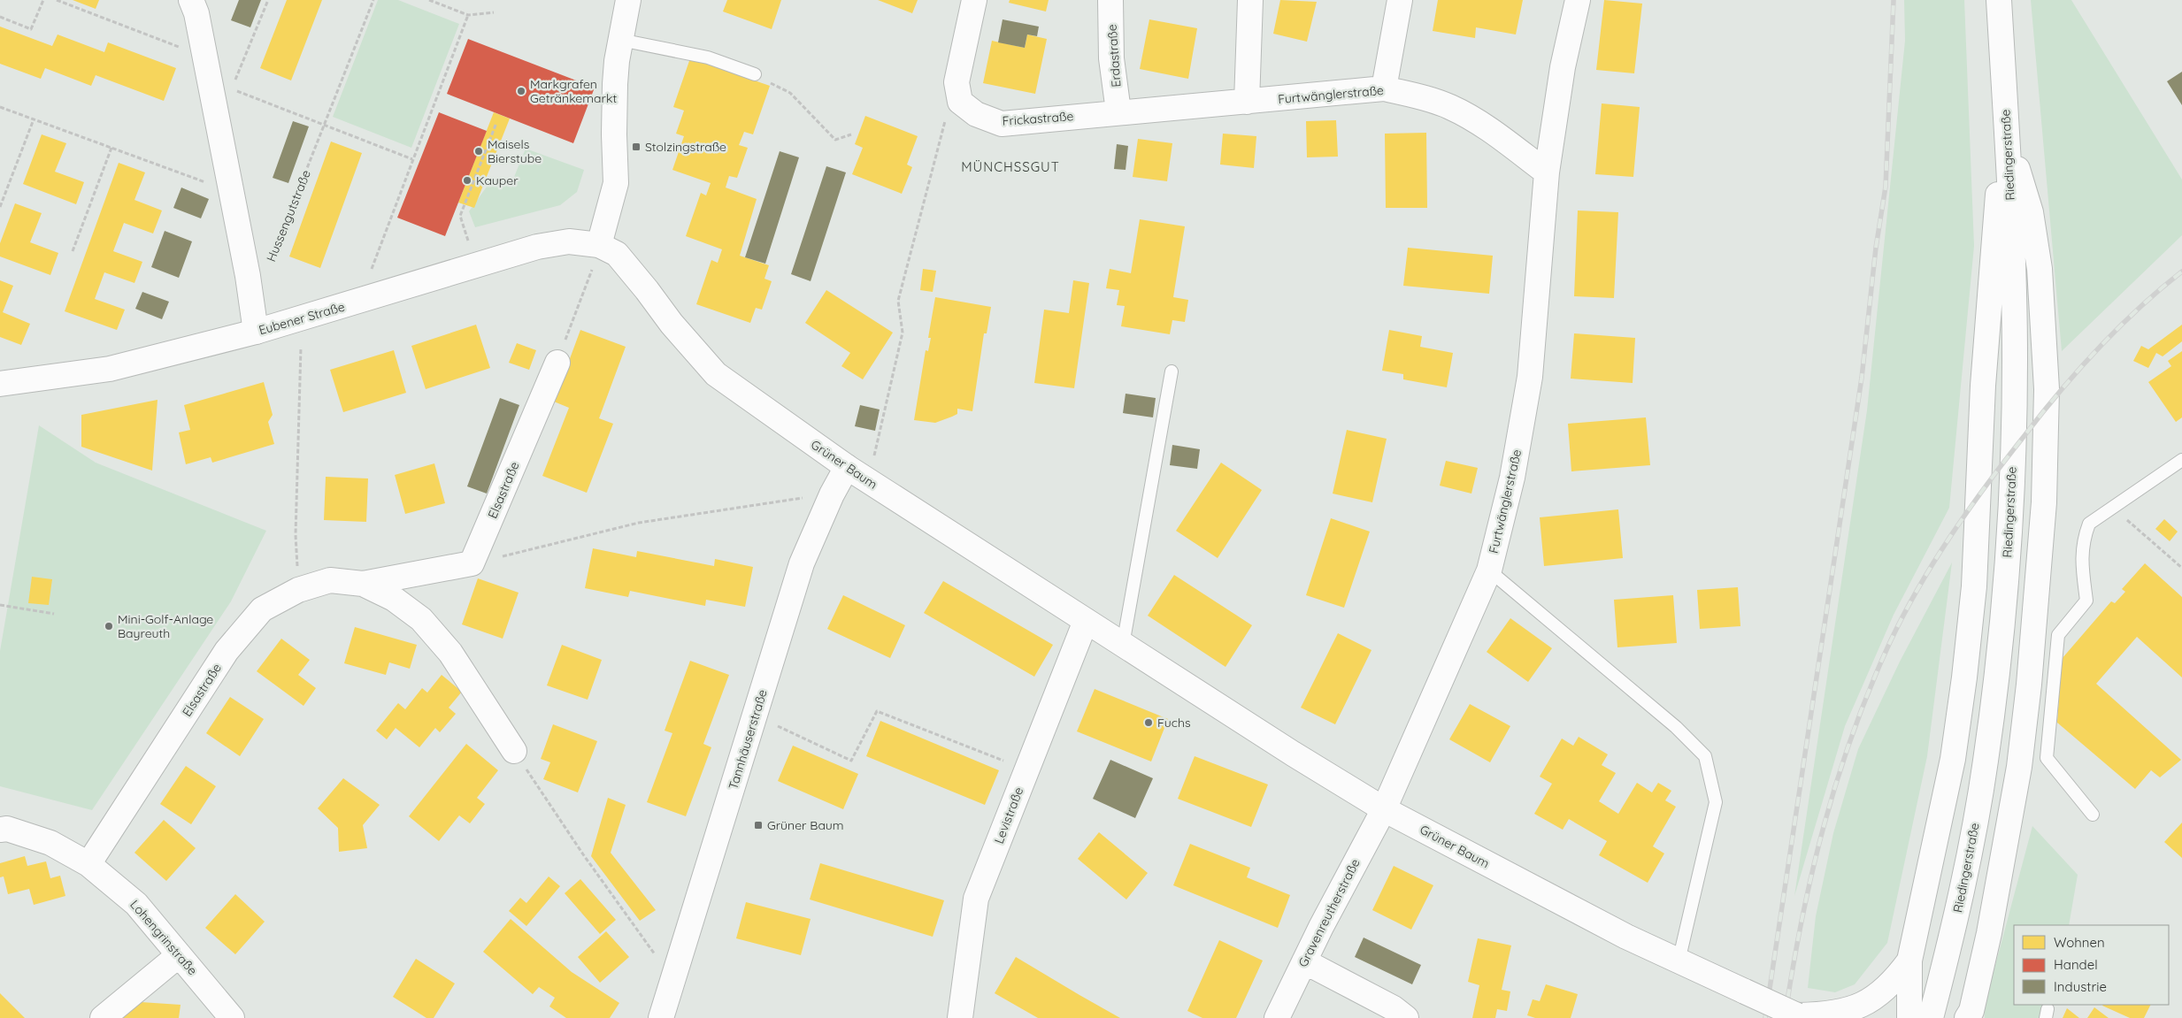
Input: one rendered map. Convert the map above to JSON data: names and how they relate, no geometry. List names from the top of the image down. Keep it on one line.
{"streets":{"street":["Erdastraße","Furtwänglerstraße","Frickastraße","Riedingerstraße","Eubener Straße","Grüner Baum","Elsastraße","Tannhäuserstraße","Levistraße","Gravenreutherstraße","Lohengrinstraße"],"path":["Hussengutstraße"]},"crossings":[["Erdastraße","Furtwänglerstraße"],["Erdastraße","Frickastraße"],["Furtwänglerstraße","Frickastraße"],["Furtwänglerstraße","Grüner Baum"],["Furtwänglerstraße","Gravenreutherstraße"],["Eubener Straße","Grüner Baum"],["Grüner Baum","Tannhäuserstraße"],["Grüner Baum","Levistraße"],["Grüner Baum","Gravenreutherstraße"],["Elsastraße","Lohengrinstraße"]],"districts":["MÜNCHSSGUT"],"places":{"other":["Markgrafen Getränkemarkt","Maisels Bierstube","Kauper","Mini-Golf-Anlage Bayreuth","Fuchs"],"transit":["Stolzingstraße","Grüner Baum"]},"legend":["Wohnen","Handel","Industrie"]}
